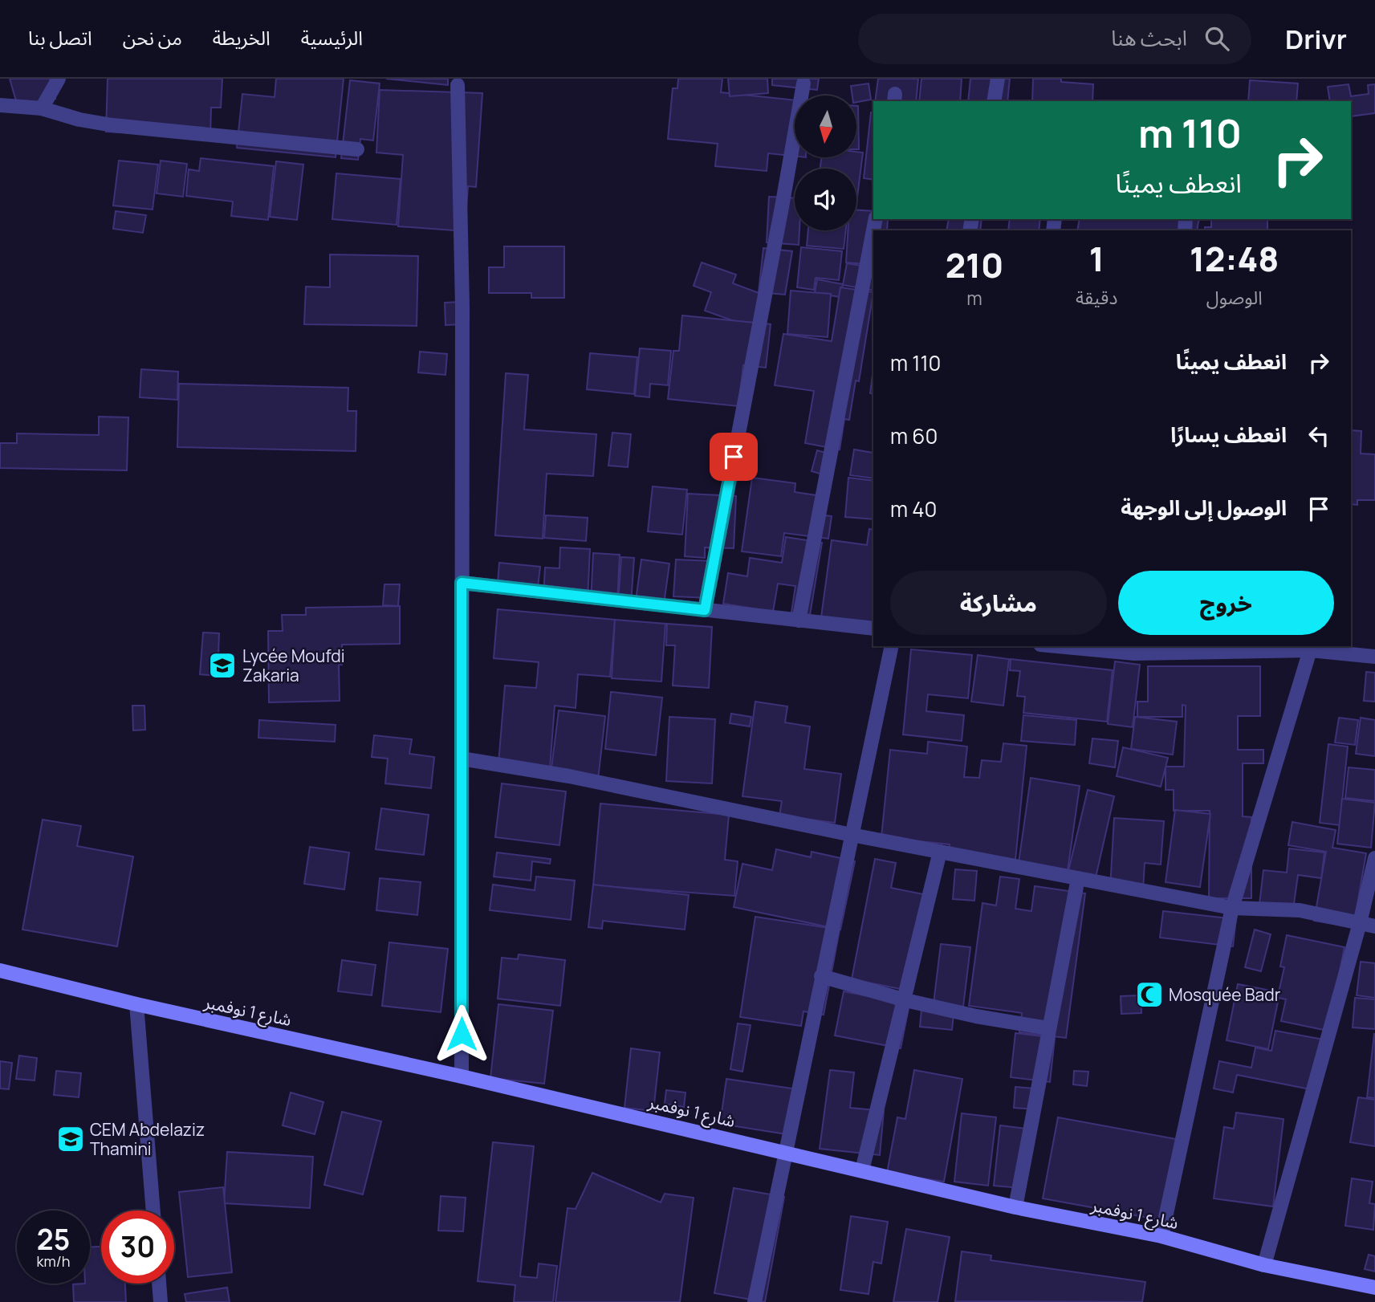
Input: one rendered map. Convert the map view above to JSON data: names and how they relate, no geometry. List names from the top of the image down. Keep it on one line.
{"streets":{"main road":["شارع 1 نوفمبر"]},"places":{"school or university":["Lycée Moufdi Zakaria","CEM Abdelaziz Thamini"],"mosque":["Mosquée Badr"]},"north":"bottom","page":{"header":"Drivr","search":"ابحث هنا","nav":["الرئيسية","الخريطة","من نحن","اتصل بنا"],"turn":["110 m","انعطف يمينًا"],"eta":["12:48","الوصول","1","دقيقة","210","m"],"list":[{"name":"انعطف يمينًا","value":"110 m"},{"name":"انعطف يسارًا","value":"60 m"},{"name":"الوصول إلى الوجهة","value":"40 m"}],"buttons":["خروج","مشاركة"],"speed":"25 km/h","limit":"30"}}
